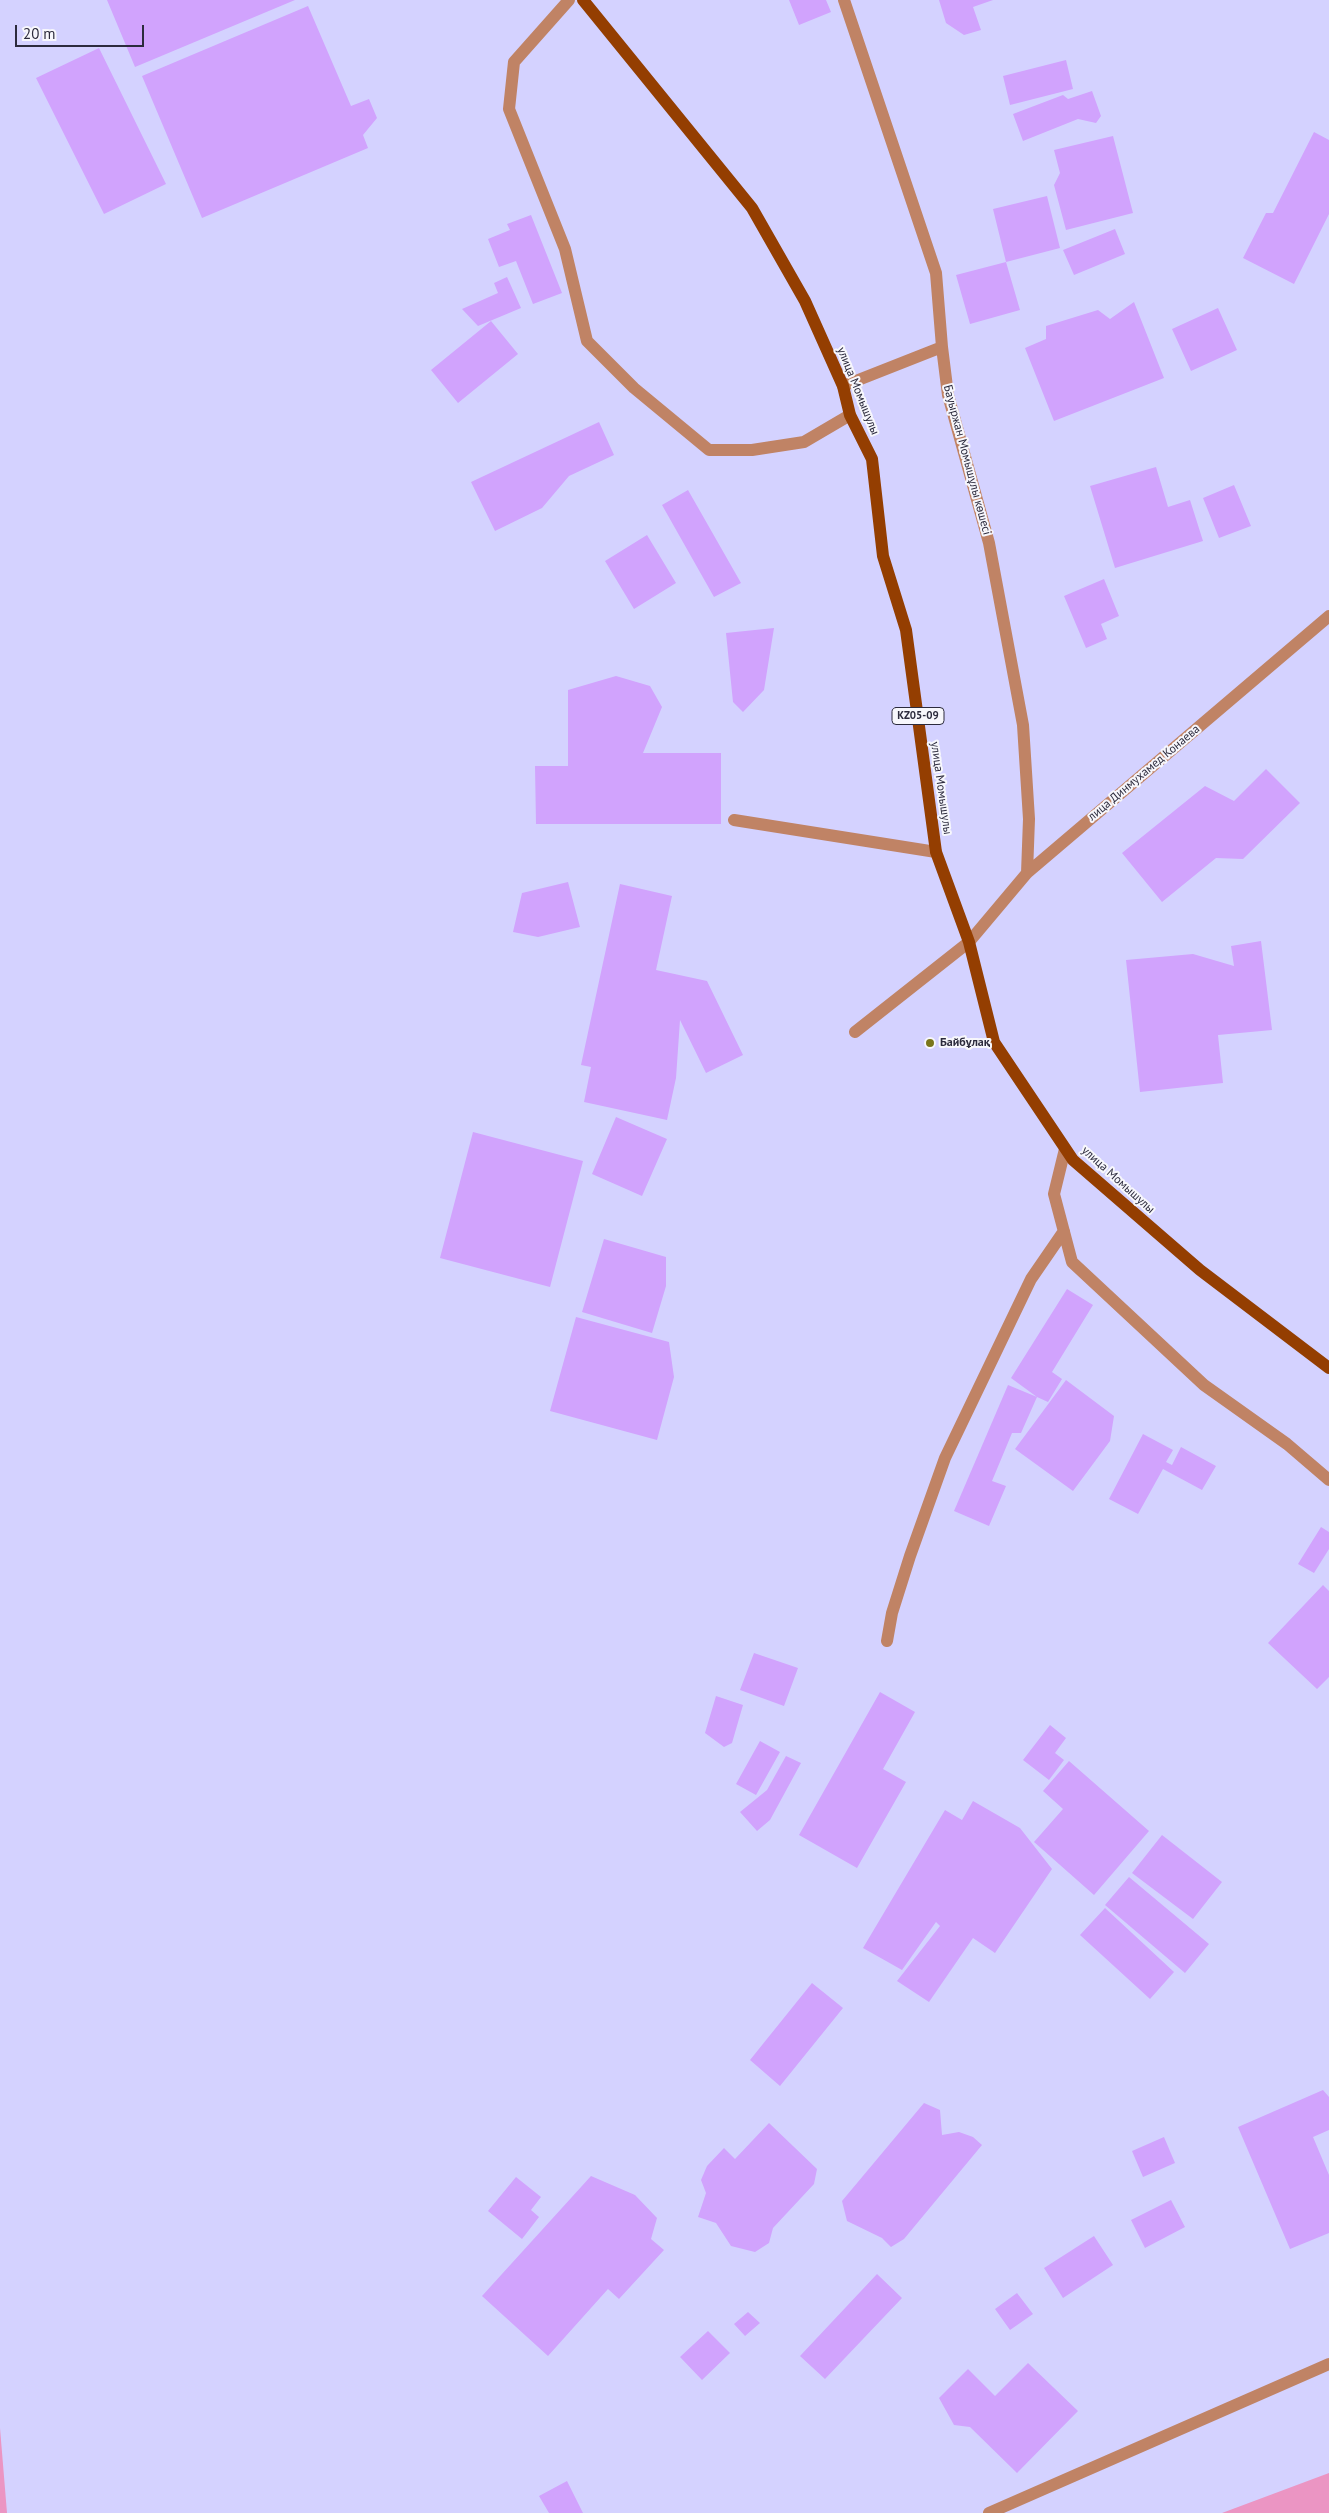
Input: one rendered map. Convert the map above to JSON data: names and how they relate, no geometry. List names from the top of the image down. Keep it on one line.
{"streets":{"main road":["улица Момышулы","KZ05-09"],"street":["Бауыржан Момышұлы көшесі","лица Динмухамед Конаева"]},"crossings":[["улица Момышулы","лица Динмухамед Конаева"],["Бауыржан Момышұлы көшесі","лица Динмухамед Конаева"]],"places":["Байбұлақ"],"scale_bar":"20 m"}
